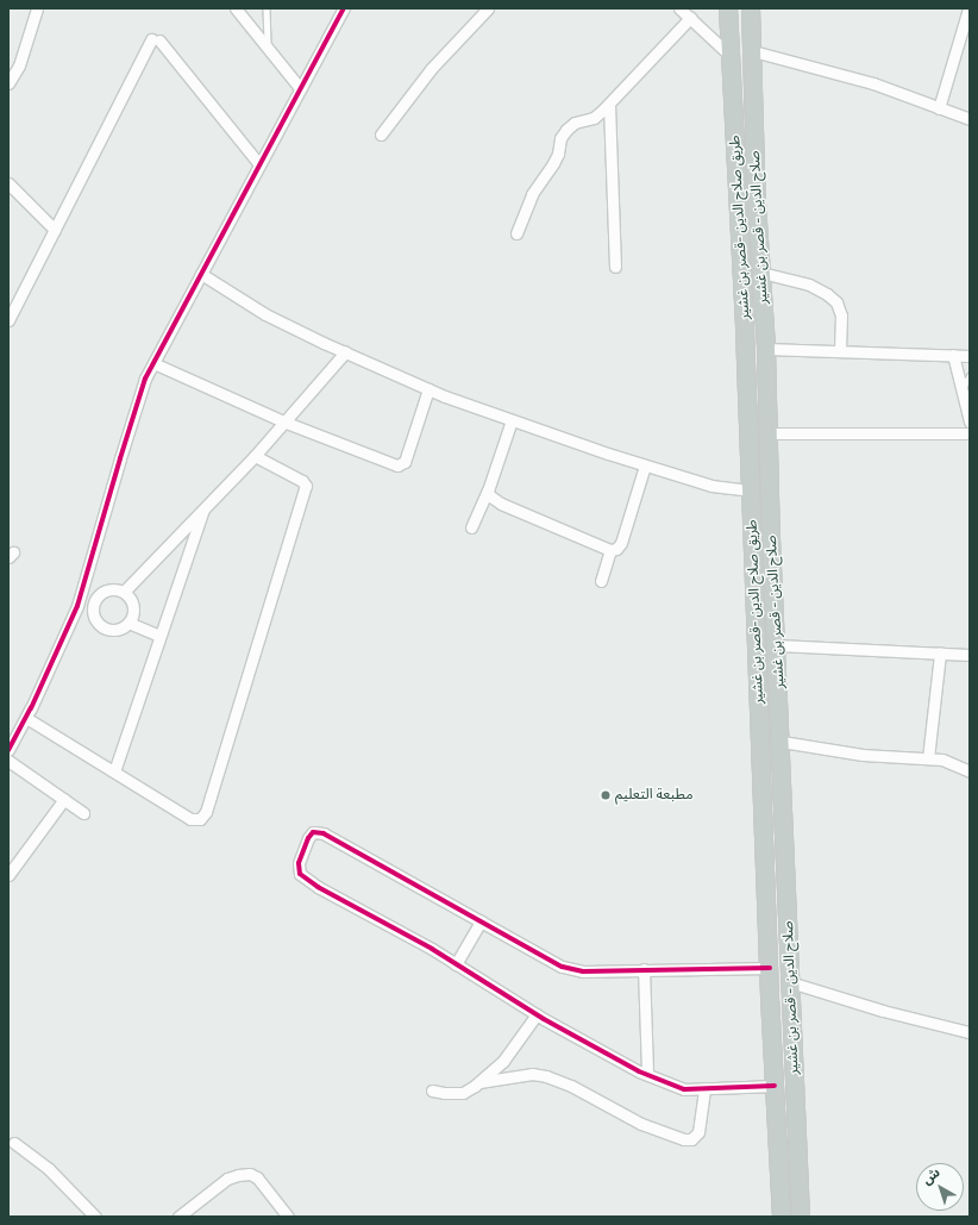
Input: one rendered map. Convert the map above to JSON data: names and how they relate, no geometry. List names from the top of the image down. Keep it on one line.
{"streets":{"highway":["طريق صلاح الدين -قصر بن غشير","صلاح الدين - قصر بن غشير"]},"places":["مطبعة التعليم"],"north":"top left"}
